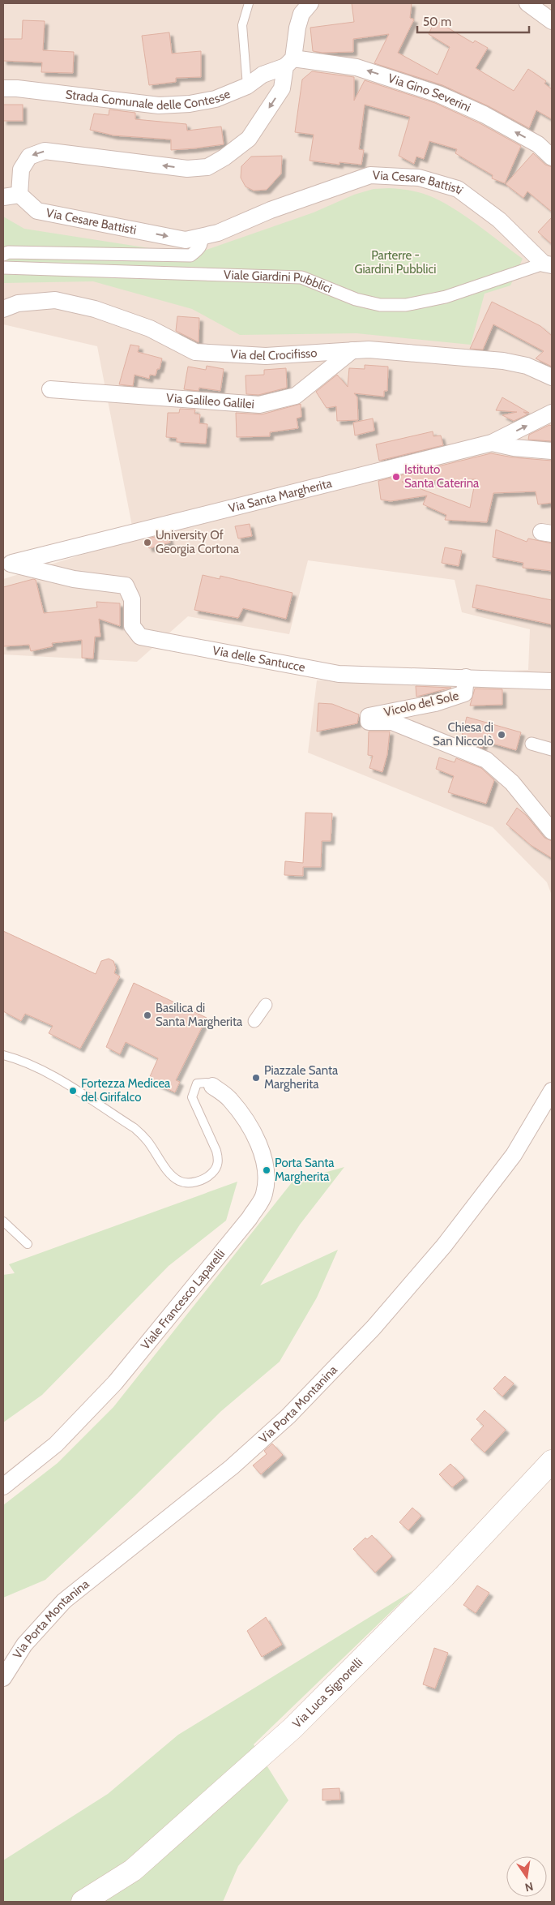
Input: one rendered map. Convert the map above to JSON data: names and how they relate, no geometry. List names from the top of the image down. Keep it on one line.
{"streets":{"main road":["Via Luca Signorelli"],"street":["Strada Comunale delle Contesse","Via Gino Severini","Via Cesare Battisti","Viale Giardini Pubblici","Via del Crocifisso","Via Galileo Galilei","Via Santa Margherita","Via delle Santucce","Vicolo del Sole","Viale Francesco Laparelli","Via Porta Montanina"]},"crossings":[["Strada Comunale delle Contesse","Via Gino Severini"],["Via Cesare Battisti","Viale Giardini Pubblici"],["Via del Crocifisso","Via Galileo Galilei"],["Via Santa Margherita","Via delle Santucce"],["Via delle Santucce","Vicolo del Sole"]],"one_way":["Via Gino Severini"],"parks":["Parterre - Giardini Pubblici"],"places":["Istituto Santa Caterina","University Of Georgia Cortona","Chiesa di San Niccolò","Basilica di Santa Margherita","Piazzale Santa Margherita","Fortezza Medicea del Girifalco","Porta Santa Margherita"],"scale_bar":"50 m","north":"bottom"}
